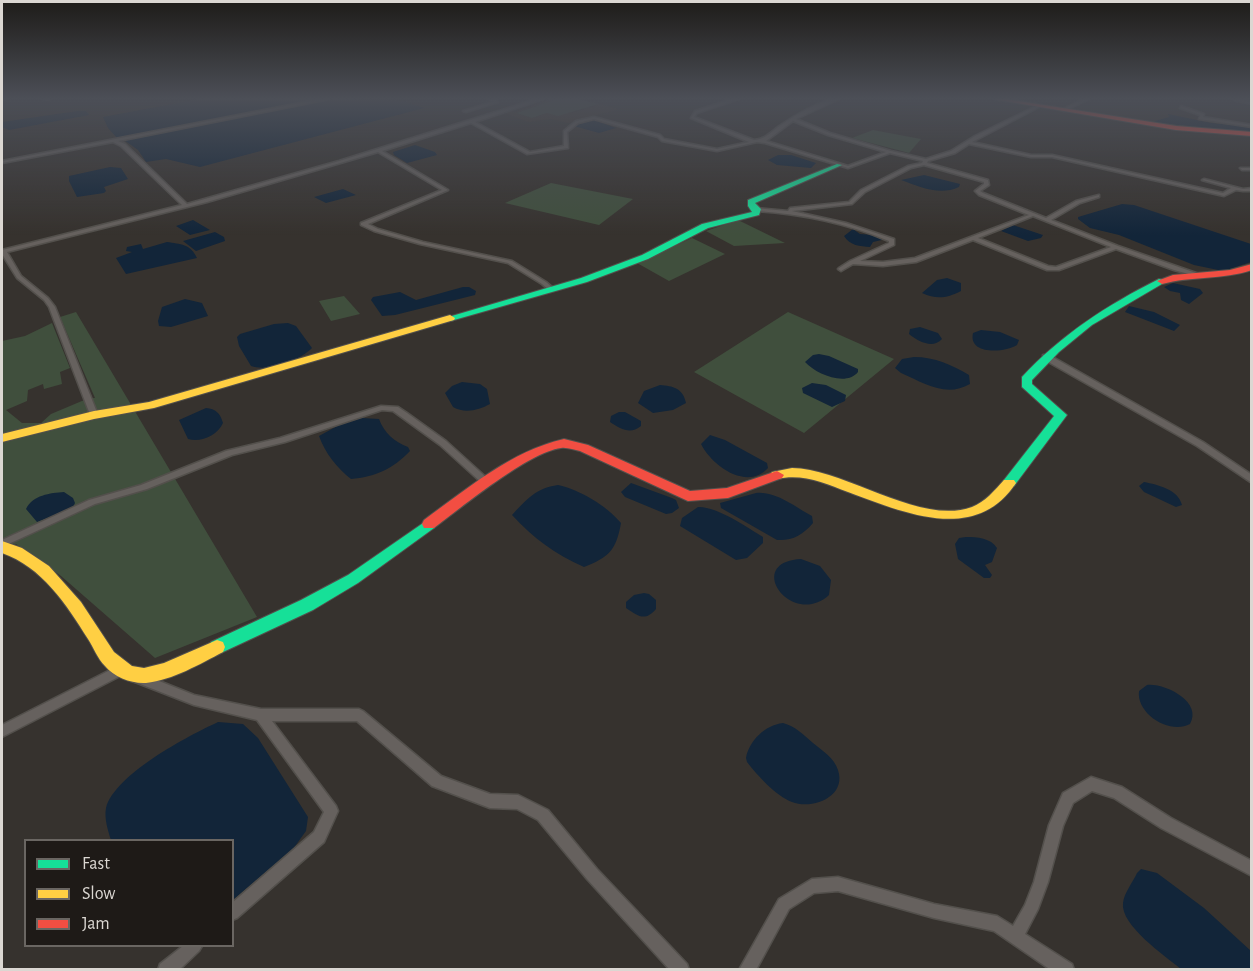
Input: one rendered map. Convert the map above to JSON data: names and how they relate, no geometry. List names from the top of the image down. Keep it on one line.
{"legend":["Fast","Slow","Jam"]}
